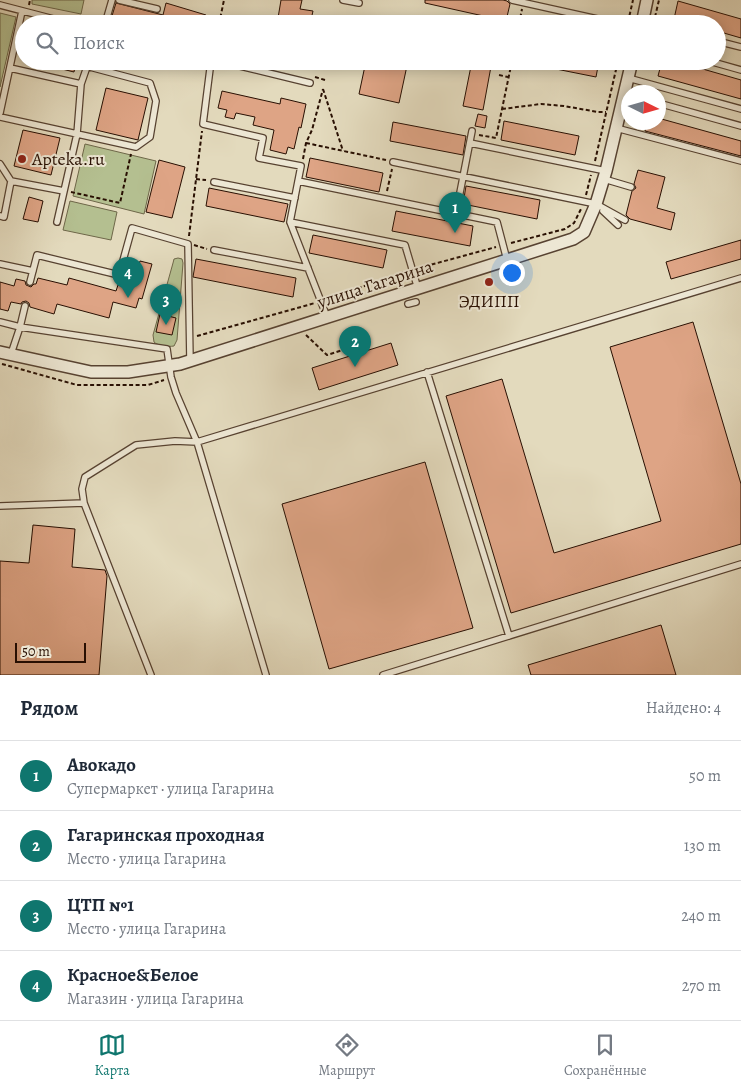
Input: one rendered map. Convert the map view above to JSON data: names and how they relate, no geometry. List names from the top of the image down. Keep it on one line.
{"streets":{"street":["улица Гагарина"]},"places":["Apteka.ru","ЭДИПП"],"scale_bar":"50 m","north":"right","page":{"search":"Поиск","pins":["1","4","3","2"],"scale":"50 m","heading":["Рядом","Найдено: 4"],"list":[{"mark":"1","name":"Авокадо","note":"Супермаркет · улица Гагарина","value":"50 m"},{"mark":"2","name":"Гагаринская проходная","note":"Место · улица Гагарина","value":"130 m"},{"mark":"3","name":"ЦТП №1","note":"Место · улица Гагарина","value":"240 m"},{"mark":"4","name":"Красное&Белое","note":"Магазин · улица Гагарина","value":"270 m"}],"nav":["Карта","Маршрут","Сохранённые"]}}
